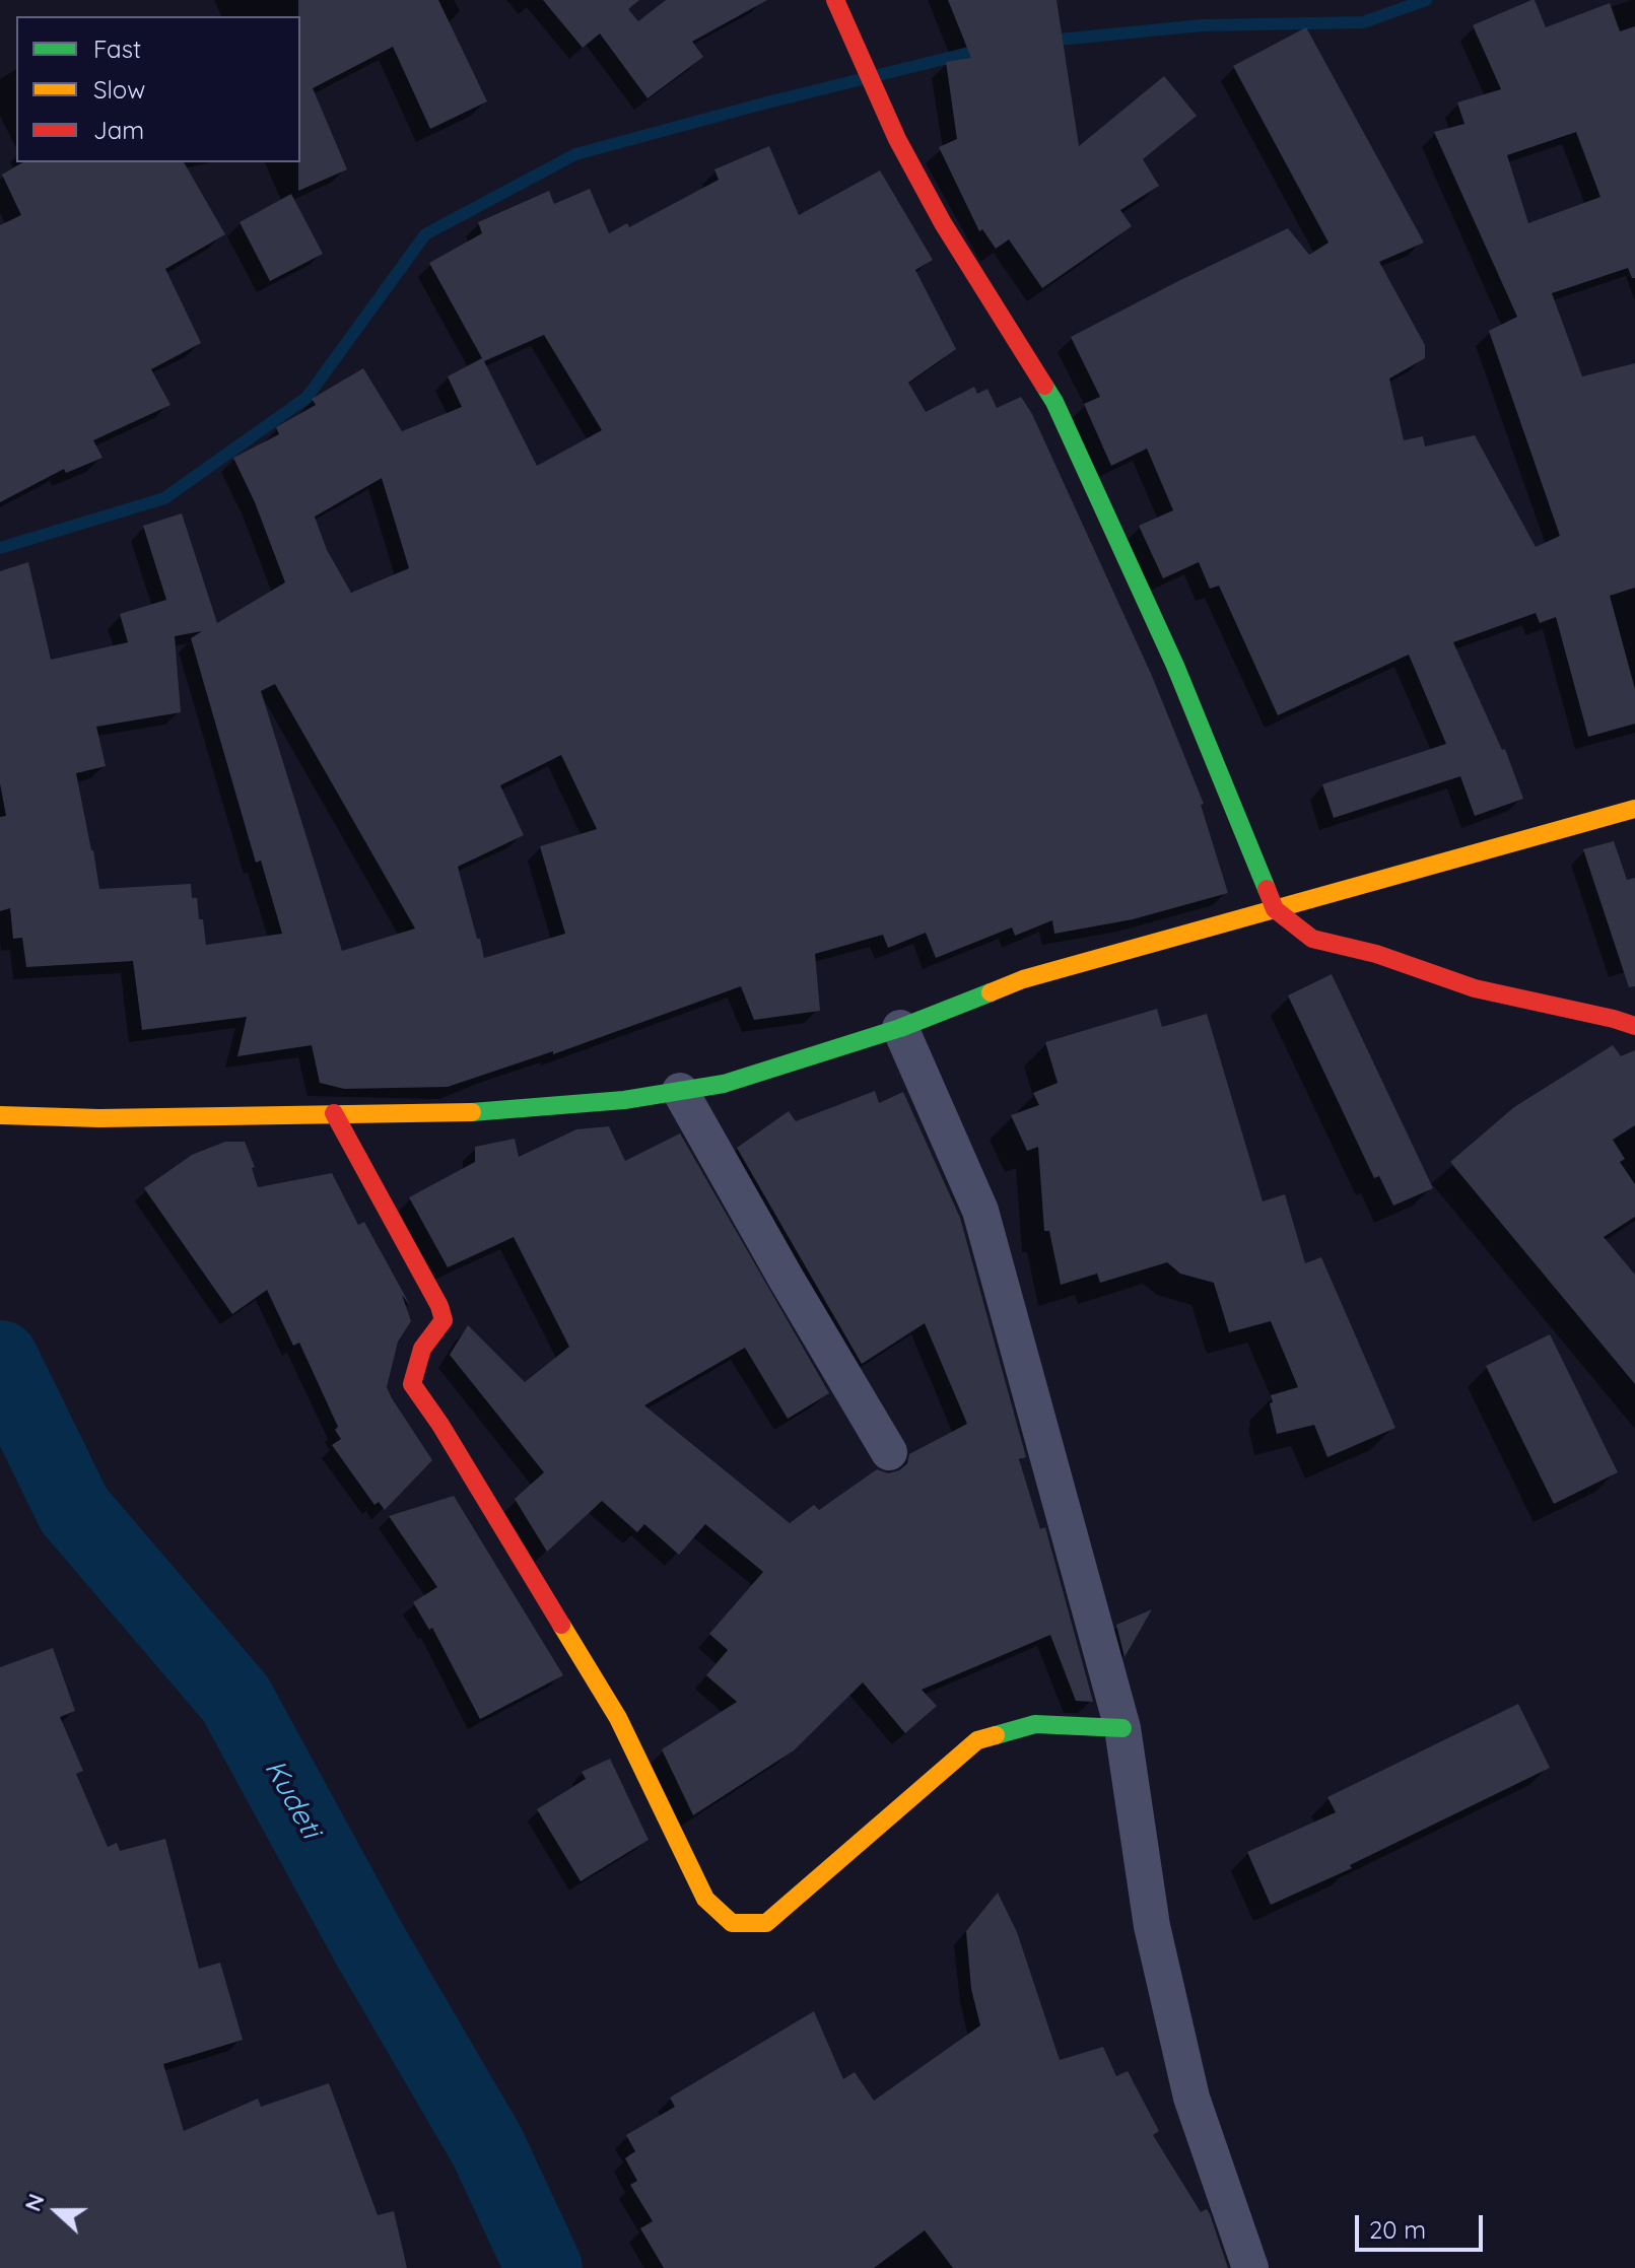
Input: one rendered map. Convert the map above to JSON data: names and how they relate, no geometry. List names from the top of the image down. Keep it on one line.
{"water":["Kudeti"],"legend":["Fast","Slow","Jam"],"scale_bar":"20 m","north":"left"}
